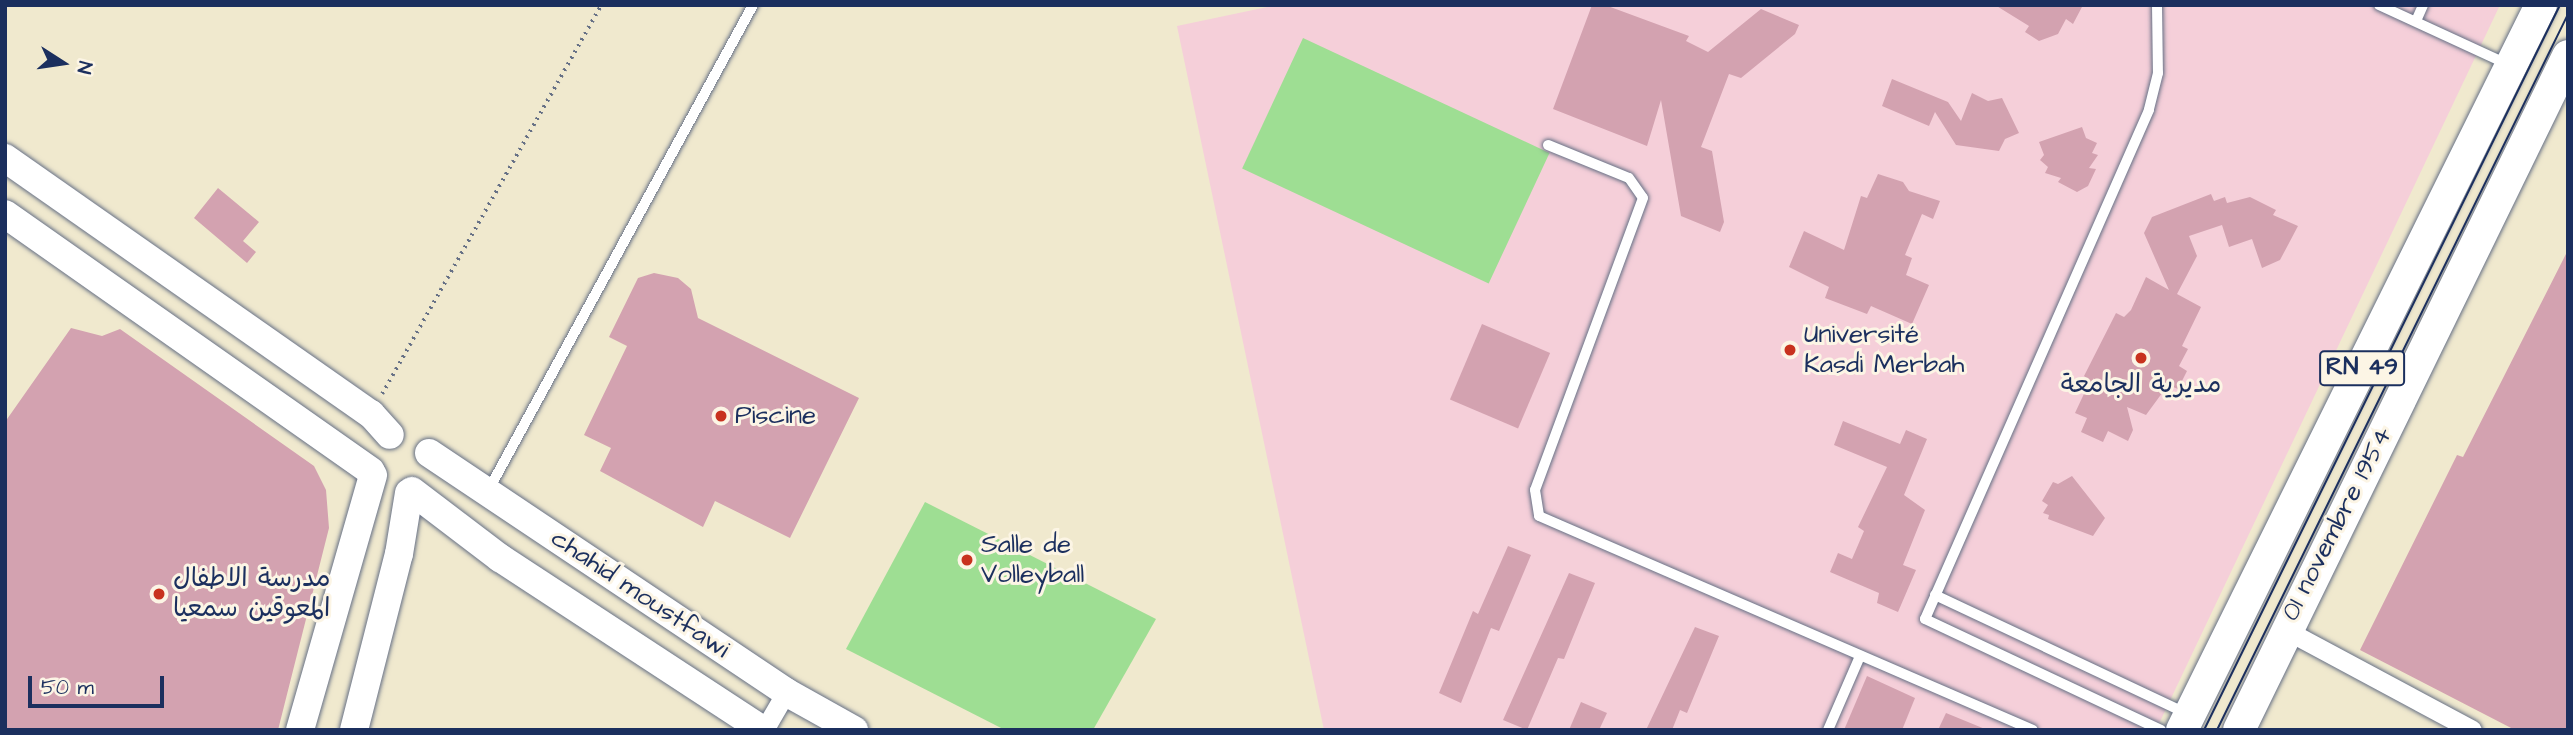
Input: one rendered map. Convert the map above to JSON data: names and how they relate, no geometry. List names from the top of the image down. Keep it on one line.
{"streets":{"main road":["RN 49","01 novembre 1954","chahid moustfawi"]},"places":["Université Kasdi Merbah","مديرية الجامعة","Piscine","Salle de Volleyball","مدرسة الاطفال المعوقين سمعيا"],"scale_bar":"50 m","north":"right"}
